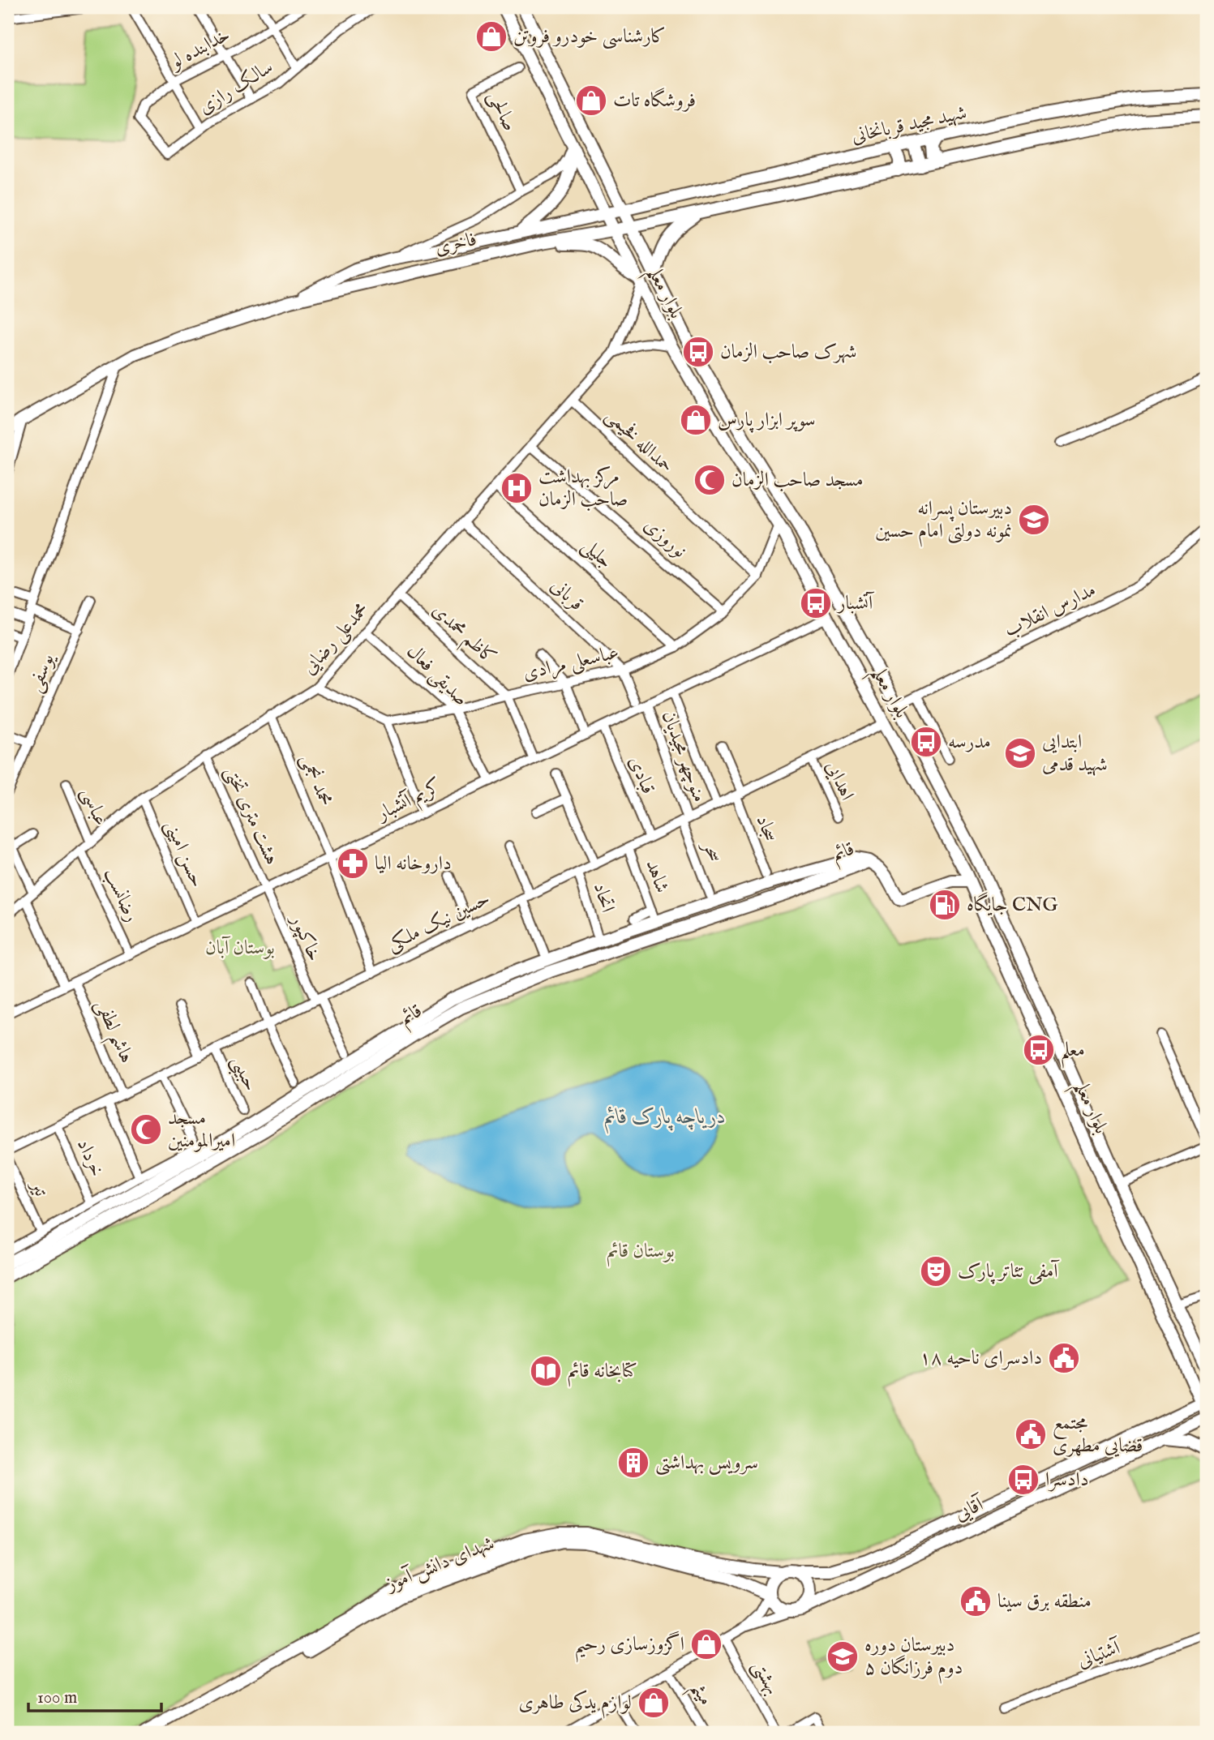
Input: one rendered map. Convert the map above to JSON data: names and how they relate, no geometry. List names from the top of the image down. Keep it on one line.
{"streets":{"main road":["شهید مجید قربانخانی","فاخری","بلوار معلم","قائم","آقایی","شهدای دانش آموز"],"street":["خدابنده لو","سالک رازی","صالحی","حمدالله فخیمی","نوروزی","جلیلی","قربانی","مدارس انقلاب","کاظم محمدی","محمدعلی رضایی","عباسعلی مرادی","یوسفی","صدیقی فعال","منوچهر مجیدیان","قبادی","محمد نجمی","اهدایی","کریم آتشبار","عباسی","هشت متری تختی","سجاد","سحر","حسن امینی","شاهد","رضانسب","اتحاد","حسین نیک ملکی","خاکپور","هاشم لطفی","حبیبی","خرداد","تیر","آشتیانی","بهشتی","میثم"]},"crossings":[["خدابنده لو","سالک رازی"],["شهید مجید قربانخانی","فاخری"],["شهید مجید قربانخانی","بلوار معلم"],["فاخری","بلوار معلم"],["بلوار معلم","مدارس انقلاب"],["بلوار معلم","عباسعلی مرادی"],["بلوار معلم","کریم آتشبار"],["بلوار معلم","قائم"],["بلوار معلم","حسین نیک ملکی"],["بلوار معلم","آقایی"],["حمدالله فخیمی","محمدعلی رضایی"],["حمدالله فخیمی","عباسعلی مرادی"],["نوروزی","محمدعلی رضایی"],["نوروزی","عباسعلی مرادی"],["جلیلی","محمدعلی رضایی"],["جلیلی","عباسعلی مرادی"],["قربانی","محمدعلی رضایی"],["قربانی","عباسعلی مرادی"],["کاظم محمدی","محمدعلی رضایی"],["کاظم محمدی","عباسعلی مرادی"],["کاظم محمدی","کریم آتشبار"],["محمدعلی رضایی","صدیقی فعال"],["محمدعلی رضایی","محمد نجمی"],["محمدعلی رضایی","عباسی"],["محمدعلی رضایی","هشت متری تختی"],["محمدعلی رضایی","حسن امینی"],["محمدعلی رضایی","رضانسب"],["عباسعلی مرادی","صدیقی فعال"],["صدیقی فعال","کریم آتشبار"],["منوچهر مجیدیان","کریم آتشبار"],["منوچهر مجیدیان","سحر"],["منوچهر مجیدیان","حسین نیک ملکی"],["قبادی","کریم آتشبار"],["قبادی","حسین نیک ملکی"],["محمد نجمی","کریم آتشبار"],["محمد نجمی","حسین نیک ملکی"],["اهدایی","حسین نیک ملکی"],["کریم آتشبار","هشت متری تختی"],["کریم آتشبار","حسن امینی"],["کریم آتشبار","رضانسب"],["کریم آتشبار","خاکپور"],["کریم آتشبار","هاشم لطفی"],["هشت متری تختی","خاکپور"],["سجاد","حسین نیک ملکی"],["سحر","حسین نیک ملکی"],["شاهد","حسین نیک ملکی"],["اتحاد","حسین نیک ملکی"],["حسین نیک ملکی","خاکپور"],["حسین نیک ملکی","هاشم لطفی"],["حسین نیک ملکی","حبیبی"],["حسین نیک ملکی","خرداد"],["آقایی","بهشتی"],["آقایی","میثم"]],"water":["دریاچه پارک قائم"],"parks":["بوستان آبان","بوستان قائم"],"places":{"shop":["کارشناسی خودرو فروتن","فروشگاه تات","سوپر ابزار پارس","اگزوزسازی رحیم","لوازم یدکی طاهری"],"bus stop":["شهرک صاحب الزمان","آتشبار","مدرسه","معلم","دادسرا"],"mosque":["مسجد صاحب الزمان","مسجد امیرالمومنین"],"hospital":["مرکز بهداشت صاحب الزمان"],"school or university":["دبیرستان پسرانه نمونه دولتی امام حسین","ابتدایی شهید قدمی","دبیرستان دوره دوم فرزانگان ۵"],"pharmacy":["داروخانه الیا"],"fuel station":["جایگاه CNG"],"theatre":["آمفی تئاتر پارک"],"public building":["دادسرای ناحیه ۱۸","مجتمع قضایی مطهری","منطقه برق سینا"],"library":["کتابخانه قائم"],"building":["سرویس بهداشتی"]},"scale_bar":"100 m"}
